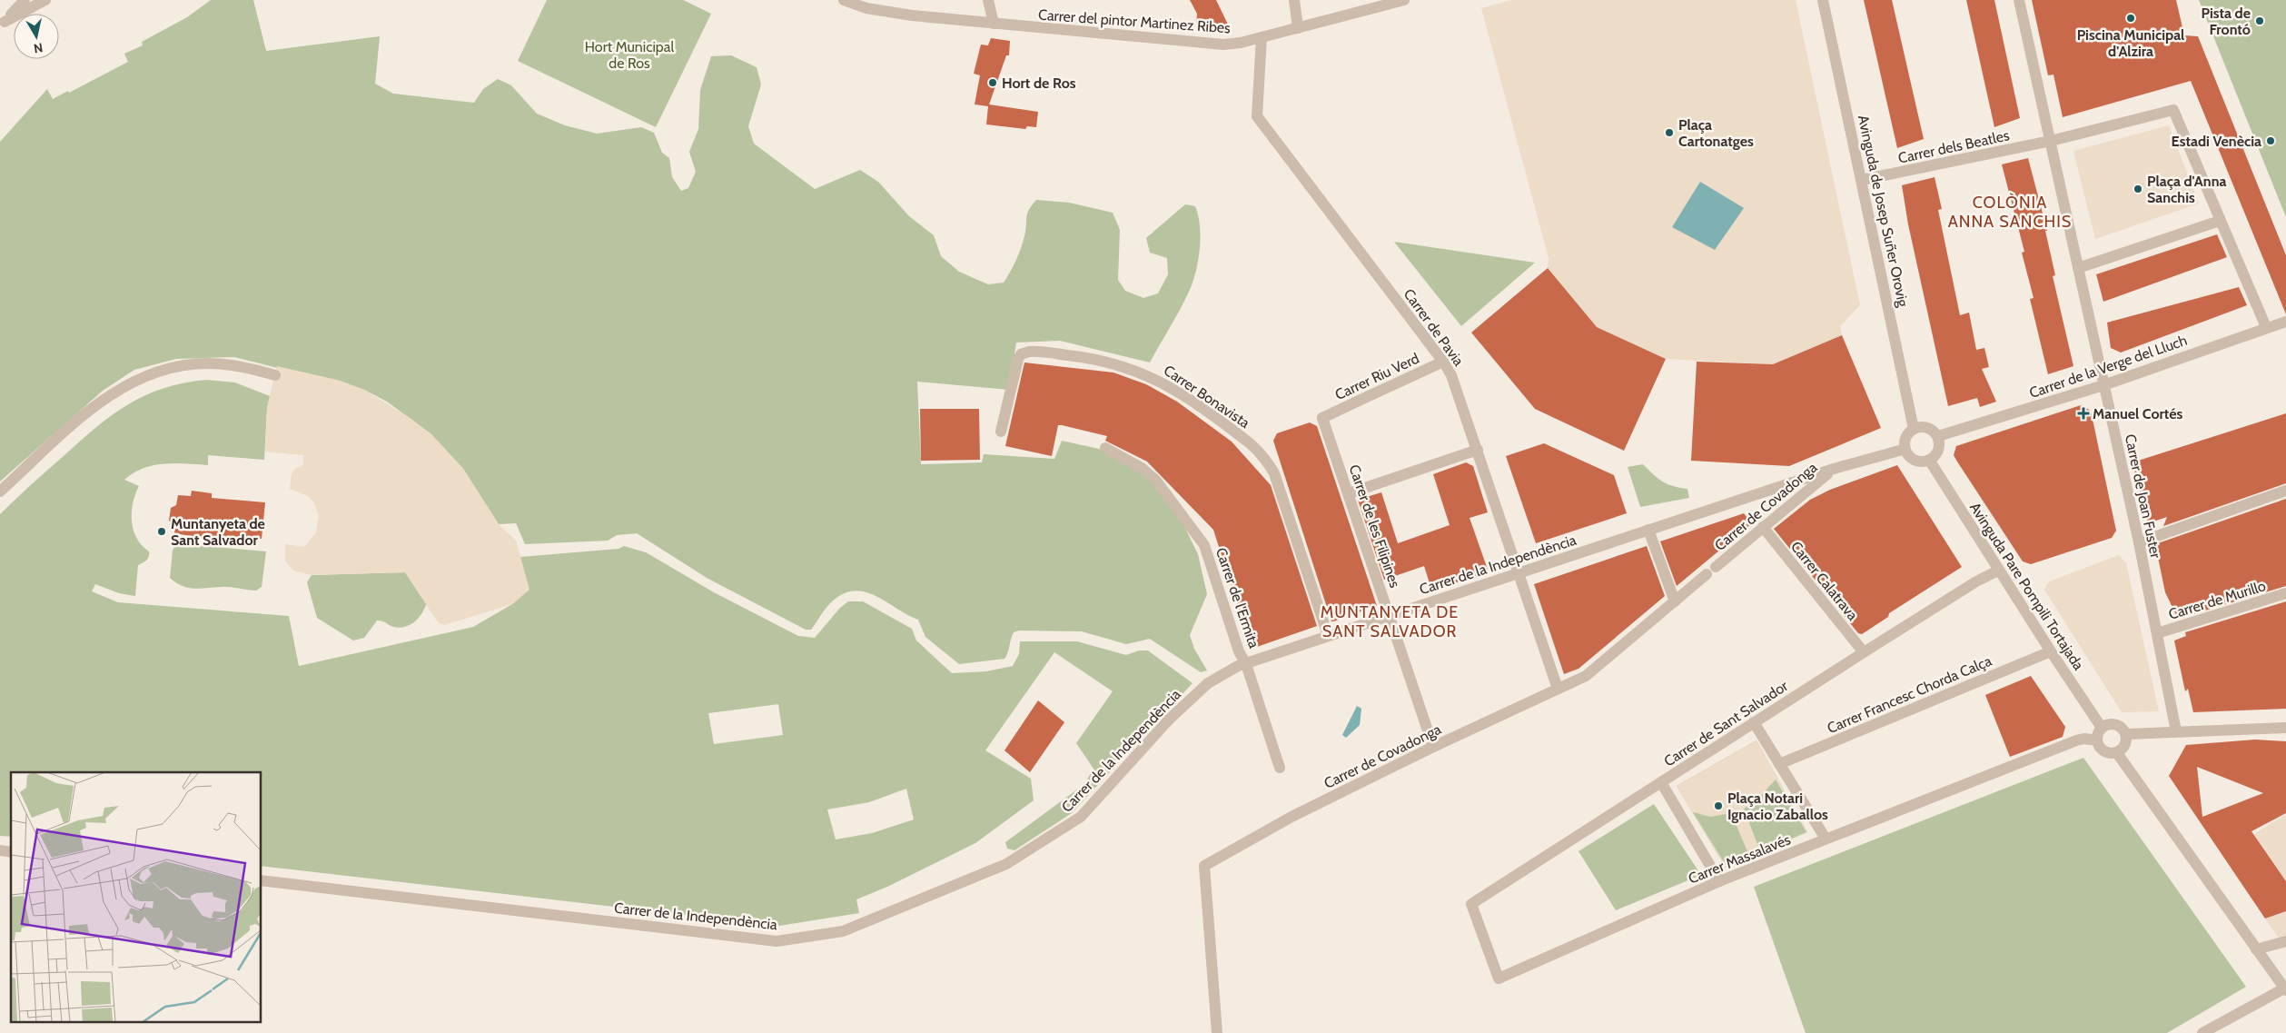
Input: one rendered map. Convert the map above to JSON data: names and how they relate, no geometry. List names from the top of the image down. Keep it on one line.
{"streets":{"street":["Carrer del pintor Martinez Ribes","Carrer dels Beatles","Avinguda de Josep Suñer Orovig","Carrer de Pavia","Carrer de la Verge del Lluch","Carrer Riu Verd","Carrer Bonavista","Carrer de Joan Fuster","Carrer de Covadonga","Carrer de les Filipines","Carrer de la Independència","Carrer Calatrava","Avinguda Pare Pompili Tortajada","Carrer de l'Ermita","Carrer de Murillo","Carrer Francesc Chorda Calça","Carrer de Sant Salvador","Carrer Massalavés"]},"crossings":[["Carrer del pintor Martinez Ribes","Carrer de Pavia"],["Carrer dels Beatles","Avinguda de Josep Suñer Orovig"],["Avinguda de Josep Suñer Orovig","Carrer de la Verge del Lluch"],["Avinguda de Josep Suñer Orovig","Carrer de la Independència"],["Avinguda de Josep Suñer Orovig","Avinguda Pare Pompili Tortajada"],["Carrer de Pavia","Carrer Riu Verd"],["Carrer de Pavia","Carrer de Covadonga"],["Carrer de Pavia","Carrer de la Independència"],["Carrer de la Verge del Lluch","Carrer de Joan Fuster"],["Carrer de la Verge del Lluch","Carrer de la Independència"],["Carrer de la Verge del Lluch","Avinguda Pare Pompili Tortajada"],["Carrer Riu Verd","Carrer de les Filipines"],["Carrer Bonavista","Carrer de la Independència"],["Carrer de Joan Fuster","Carrer de Murillo"],["Carrer de Covadonga","Carrer de les Filipines"],["Carrer de Covadonga","Carrer de la Independència"],["Carrer de Covadonga","Carrer Calatrava"],["Carrer de les Filipines","Carrer de la Independència"],["Carrer de la Independència","Avinguda Pare Pompili Tortajada"],["Carrer de la Independència","Carrer de l'Ermita"],["Carrer Calatrava","Carrer de Sant Salvador"],["Avinguda Pare Pompili Tortajada","Carrer Francesc Chorda Calça"],["Avinguda Pare Pompili Tortajada","Carrer de Sant Salvador"],["Avinguda Pare Pompili Tortajada","Carrer Massalavés"],["Carrer de Sant Salvador","Carrer Massalavés"]],"districts":["COLÒNIA ANNA SANCHIS","MUNTANYETA DE SANT SALVADOR"],"parks":["Hort Municipal de Ros"],"places":{"other":["Piscina Municipal d'Alzira","Pista de Frontó","Hort de Ros","Plaça Cartonatges","Estadi Venècia","Plaça d'Anna Sanchis","Muntanyeta de Sant Salvador","Plaça Notari Ignacio Zaballos"],"health":["Manuel Cortés"]},"north":"bottom"}
